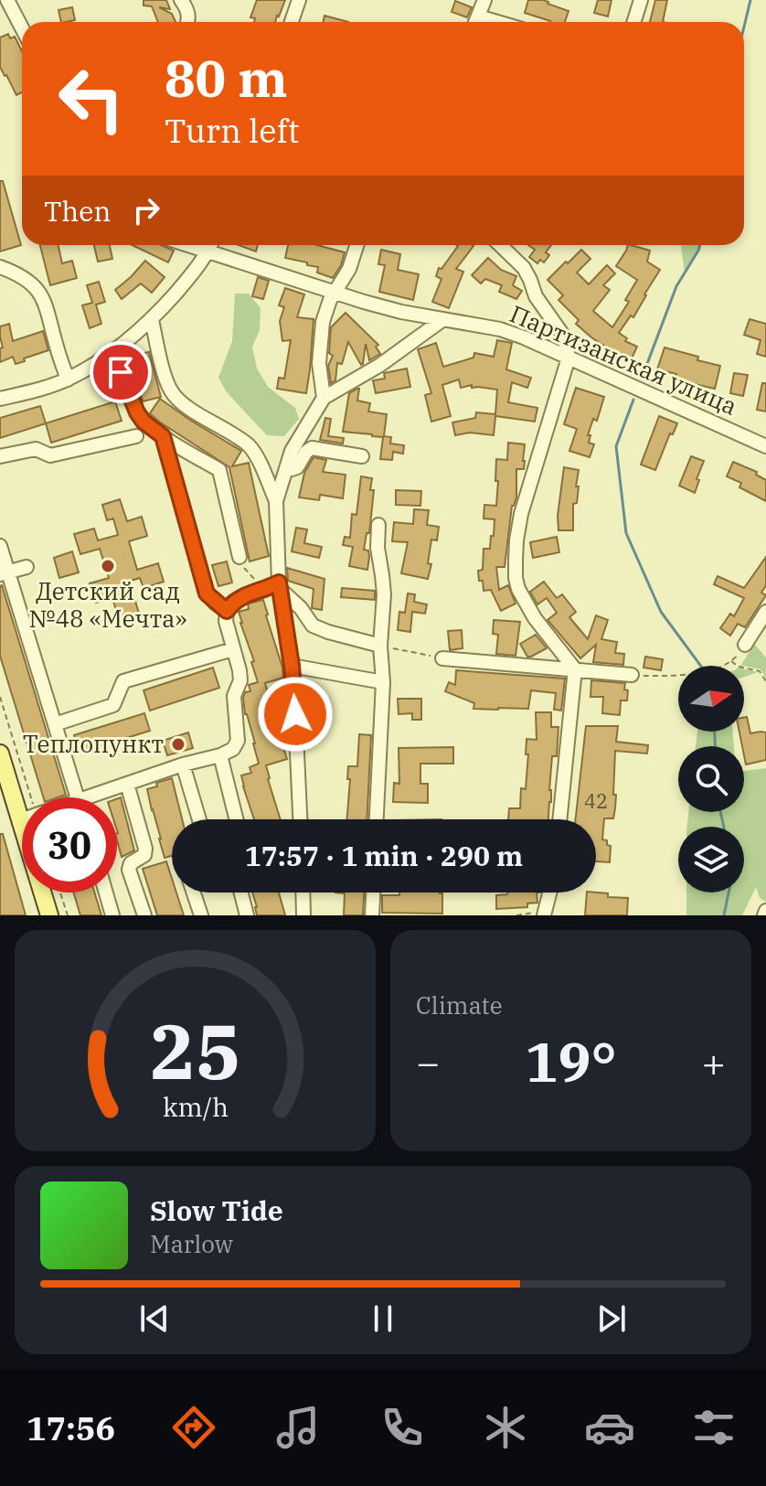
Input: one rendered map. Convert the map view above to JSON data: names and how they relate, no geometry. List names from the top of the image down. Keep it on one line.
{"streets":{"street":["Партизанская улица"]},"places":["Детский сад №48 «Мечта»","Теплопункт"],"house_numbers":["42"],"north":"right","page":{"turn":["80 m","Turn left"],"then":"Then","limit":"30","trip":"17:57 · 1 min · 290 m","tile":"Climate","heat":["−","19°","+"],"song":["Slow Tide","Marlow"],"tabs":"17:56","gauge":["25","km/h"]}}
